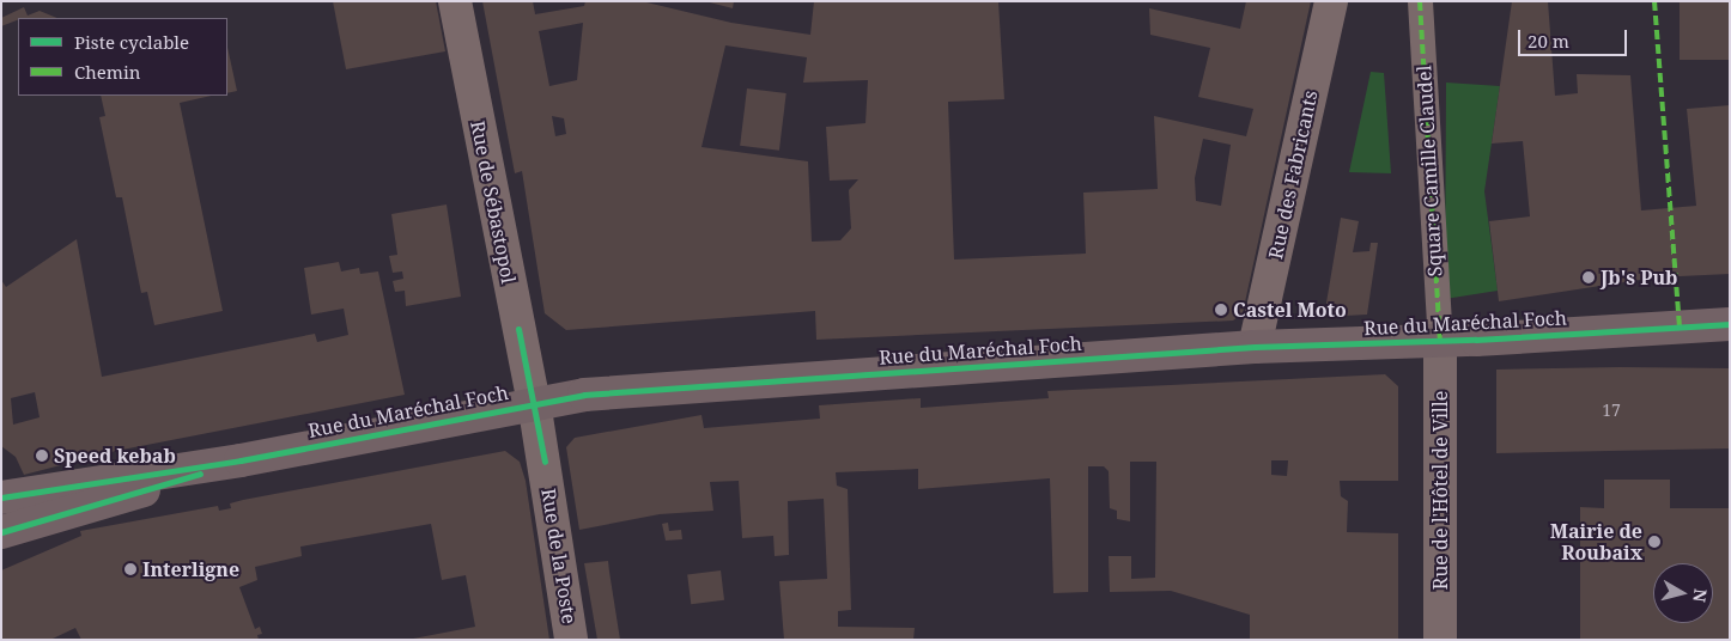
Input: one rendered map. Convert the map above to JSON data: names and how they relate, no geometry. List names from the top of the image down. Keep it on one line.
{"streets":{"main road":["Rue du Maréchal Foch"],"street":["Square Camille Claudel","Rue des Fabricants","Rue de Sébastopol","Rue de l'Hôtel de Ville","Rue de la Poste"]},"crossings":[["Square Camille Claudel","Rue du Maréchal Foch"],["Square Camille Claudel","Rue de l'Hôtel de Ville"],["Rue des Fabricants","Rue du Maréchal Foch"],["Rue de Sébastopol","Rue du Maréchal Foch"],["Rue de Sébastopol","Rue de la Poste"],["Rue du Maréchal Foch","Rue de l'Hôtel de Ville"],["Rue du Maréchal Foch","Rue de la Poste"]],"places":["Jb's Pub","Castel Moto","Speed kebab","Mairie de Roubaix","Interligne"],"house_numbers":["17"],"legend":["Piste cyclable","Chemin"],"scale_bar":"20 m","north":"right"}
